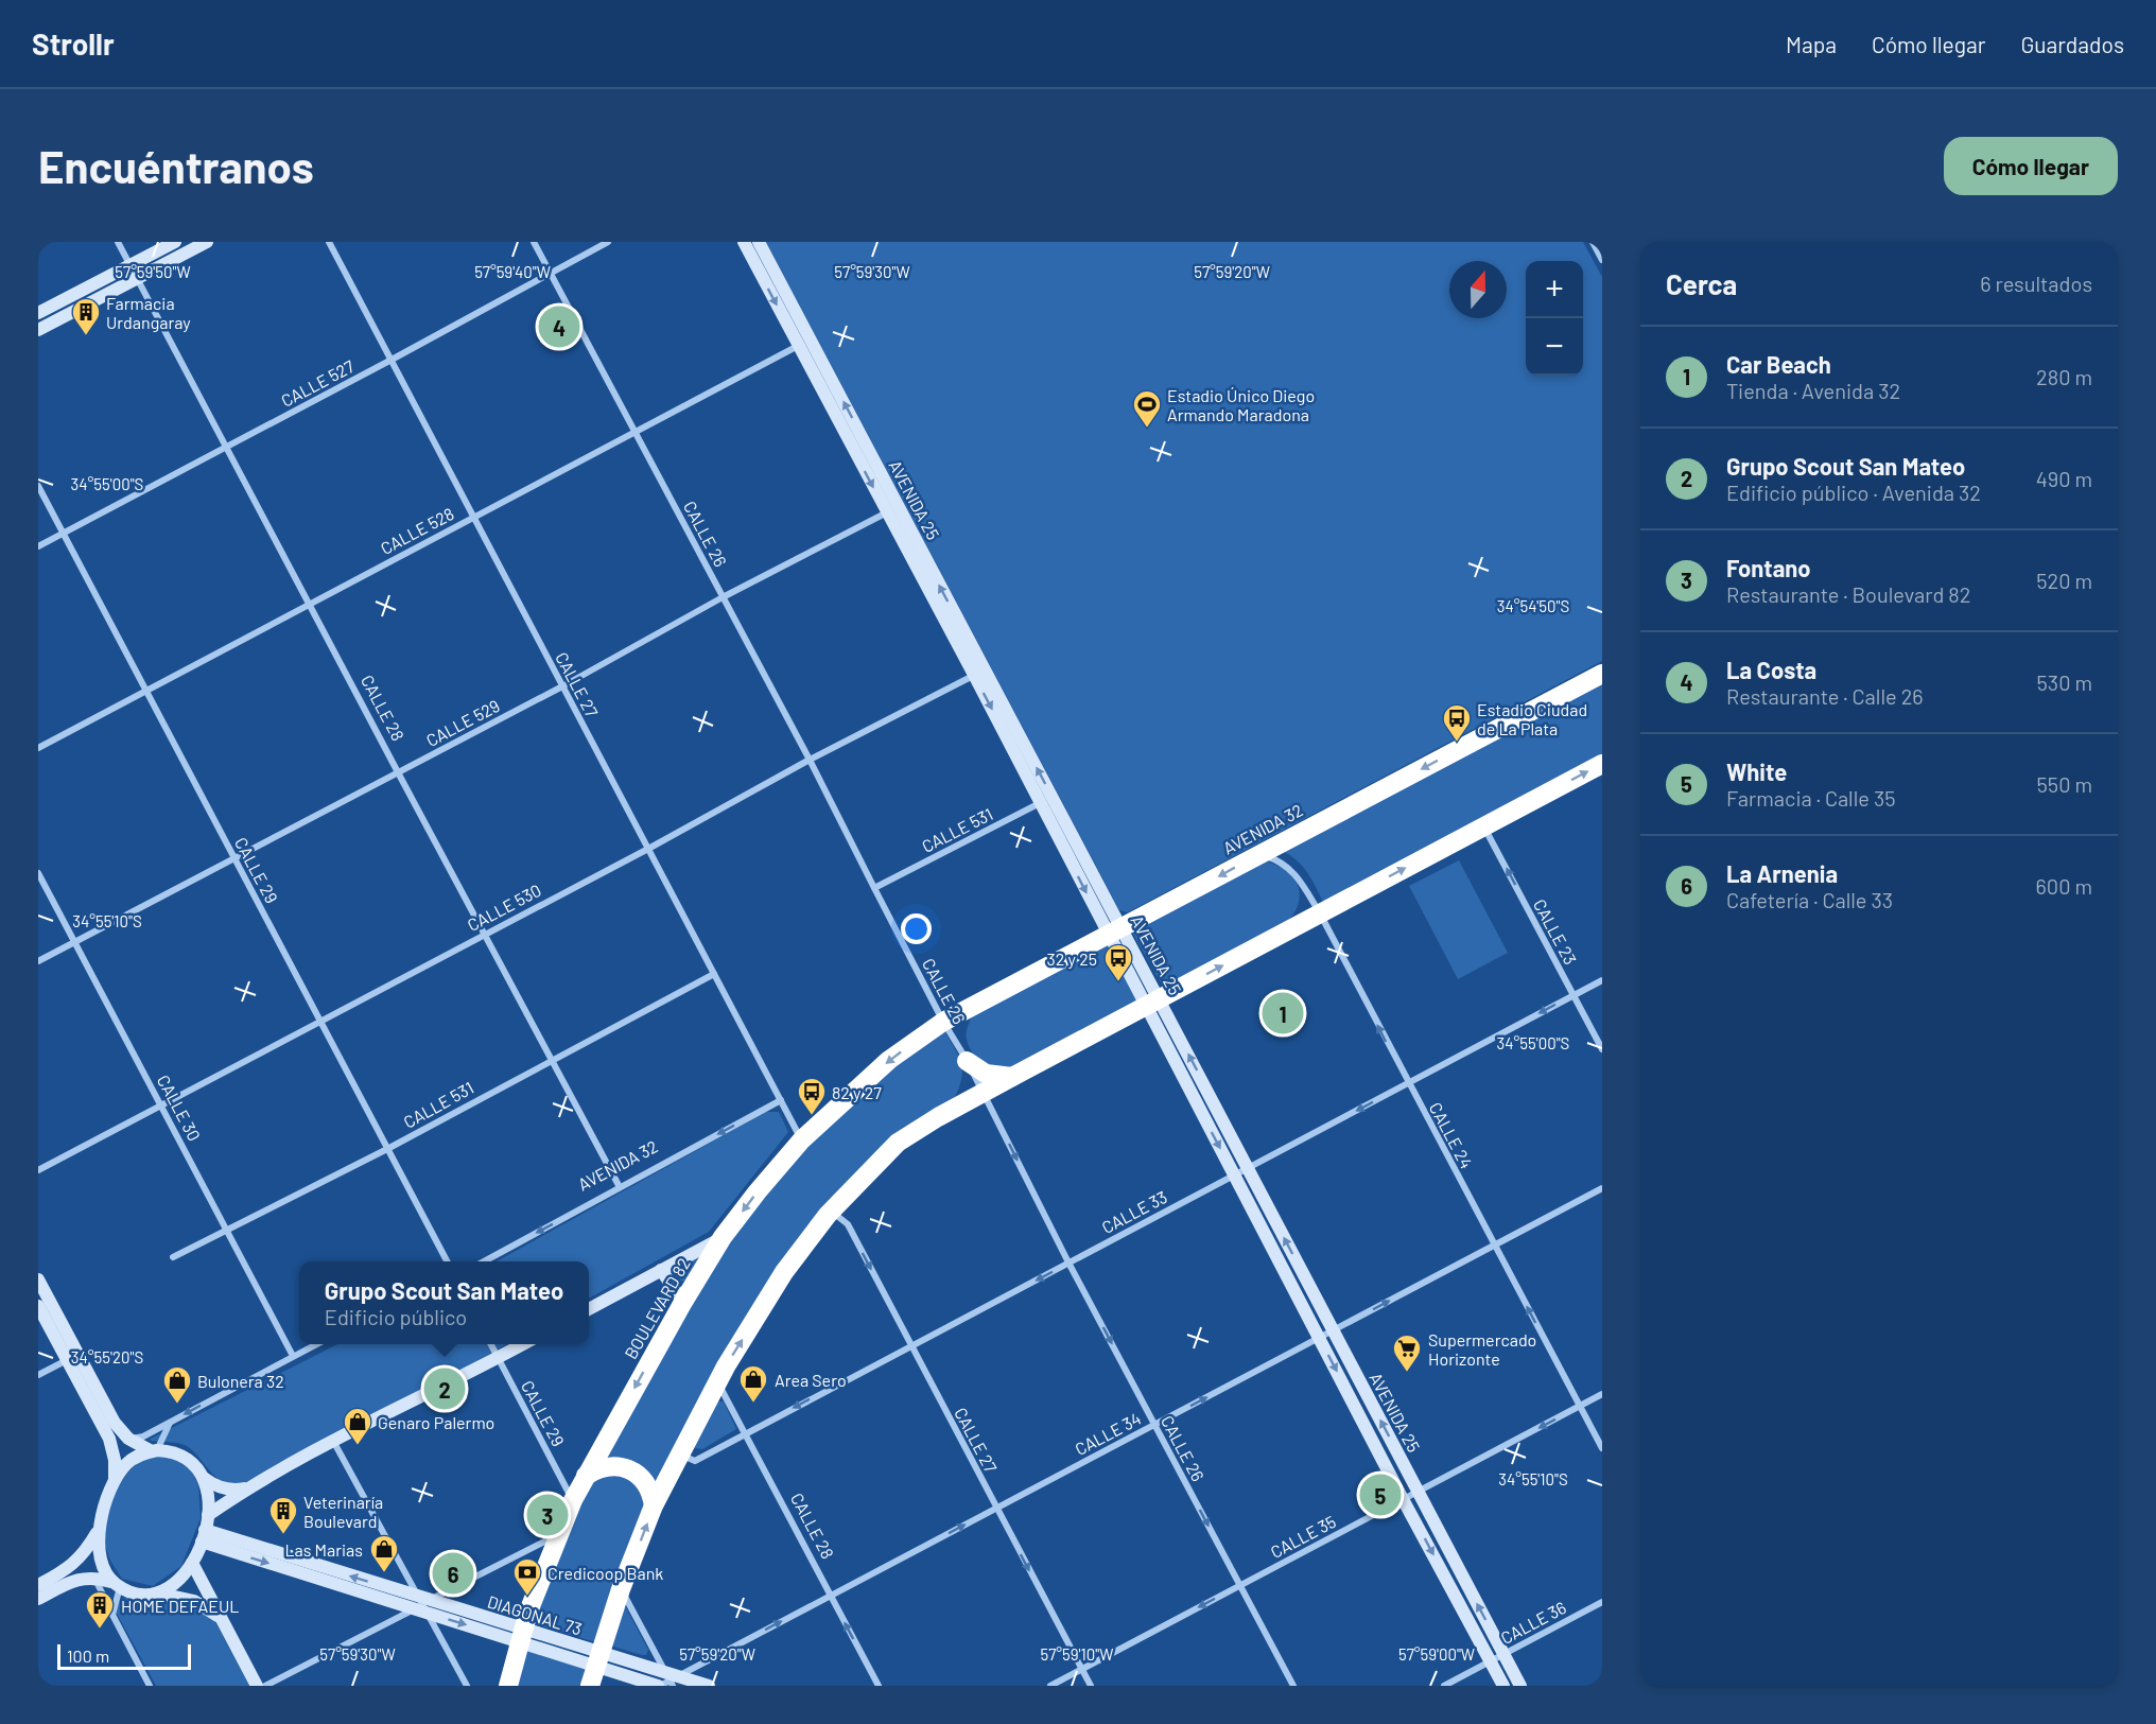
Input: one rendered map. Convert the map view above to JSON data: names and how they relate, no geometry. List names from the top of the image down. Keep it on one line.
{"streets":{"highway":["AVENIDA 32","BOULEVARD 82"],"main road":["AVENIDA 25","DIAGONAL 73"],"street":["CALLE 527","CALLE 528","CALLE 26","CALLE 27","CALLE 28","CALLE 529","CALLE 531","CALLE 29","CALLE 530","CALLE 23","CALLE 30","CALLE 24","CALLE 33","CALLE 34","CALLE 35","CALLE 36"]},"crossings":[["CALLE 527","CALLE 26"],["CALLE 527","CALLE 27"],["CALLE 527","CALLE 28"],["CALLE 527","CALLE 29"],["AVENIDA 25","CALLE 528"],["AVENIDA 25","CALLE 529"],["AVENIDA 25","AVENIDA 32"],["AVENIDA 25","CALLE 531"],["AVENIDA 25","CALLE 530"],["AVENIDA 25","CALLE 33"],["AVENIDA 25","CALLE 34"],["AVENIDA 25","CALLE 35"],["AVENIDA 25","CALLE 36"],["CALLE 528","CALLE 26"],["CALLE 528","CALLE 27"],["CALLE 528","CALLE 28"],["CALLE 528","CALLE 29"],["CALLE 26","CALLE 529"],["CALLE 26","AVENIDA 32"],["CALLE 26","CALLE 531"],["CALLE 26","CALLE 530"],["CALLE 26","CALLE 33"],["CALLE 26","BOULEVARD 82"],["CALLE 26","CALLE 34"],["CALLE 26","CALLE 35"],["CALLE 27","CALLE 529"],["CALLE 27","AVENIDA 32"],["CALLE 27","CALLE 531"],["CALLE 27","CALLE 530"],["CALLE 27","CALLE 33"],["CALLE 27","BOULEVARD 82"],["CALLE 27","CALLE 34"],["CALLE 27","CALLE 35"],["CALLE 28","CALLE 529"],["CALLE 28","AVENIDA 32"],["CALLE 28","CALLE 531"],["CALLE 28","CALLE 530"],["CALLE 28","CALLE 33"],["CALLE 28","CALLE 34"],["CALLE 529","CALLE 29"],["CALLE 529","CALLE 30"],["AVENIDA 32","CALLE 24"],["AVENIDA 32","BOULEVARD 82"],["CALLE 531","CALLE 29"],["CALLE 531","CALLE 30"],["CALLE 29","CALLE 530"],["CALLE 29","BOULEVARD 82"],["CALLE 530","CALLE 30"],["CALLE 23","CALLE 33"],["CALLE 24","CALLE 33"],["CALLE 24","CALLE 34"],["CALLE 24","CALLE 35"],["BOULEVARD 82","DIAGONAL 73"],["CALLE 34","DIAGONAL 73"]],"one_way":["CALLE 23","CALLE 24","CALLE 33","CALLE 34","CALLE 35"],"places":{"building":["Farmacia Urdangaray","Veterinaría Boulevard","HOME DEFAEUL"],"sports":["Estadio Único Diego Armando Maradona"],"bus stop":["Estadio Ciudad de La Plata","32 y 25","82 y 27"],"supermarket":["Supermercado Horizonte"],"shop":["Area Sero","Bulonera 32","Genaro Palermo","Las Marias"],"bank":["Credicoop Bank"]},"scale_bar":"100 m","north":"top","page":{"header":"Strollr","nav":["Mapa","Cómo llegar","Guardados"],"buttons":"Cómo llegar","title":"Encuéntranos","heading":["Cerca","6 resultados"],"map_buttons":["+","−"],"pins":["4","1","2","5","3","6"],"list":[{"mark":"1","name":"Car Beach","note":"Tienda · Avenida 32","value":"280 m"},{"mark":"2","name":"Grupo Scout San Mateo","note":"Edificio público · Avenida 32","value":"490 m"},{"mark":"3","name":"Fontano","note":"Restaurante · Boulevard 82","value":"520 m"},{"mark":"4","name":"La Costa","note":"Restaurante · Calle 26","value":"530 m"},{"mark":"5","name":"White","note":"Farmacia · Calle 35","value":"550 m"},{"mark":"6","name":"La Arnenia","note":"Cafetería · Calle 33","value":"600 m"}],"popup":["Grupo Scout San Mateo","Edificio público"],"scale":"100 m"},"coordinates":["57°59'50\"W","57°59'40\"W","57°59'30\"W","57°59'20\"W","34°55'00\"S","34°54'50\"S","34°55'10\"S","34°55'20\"S","57°59'10\"W","57°59'00\"W"]}
